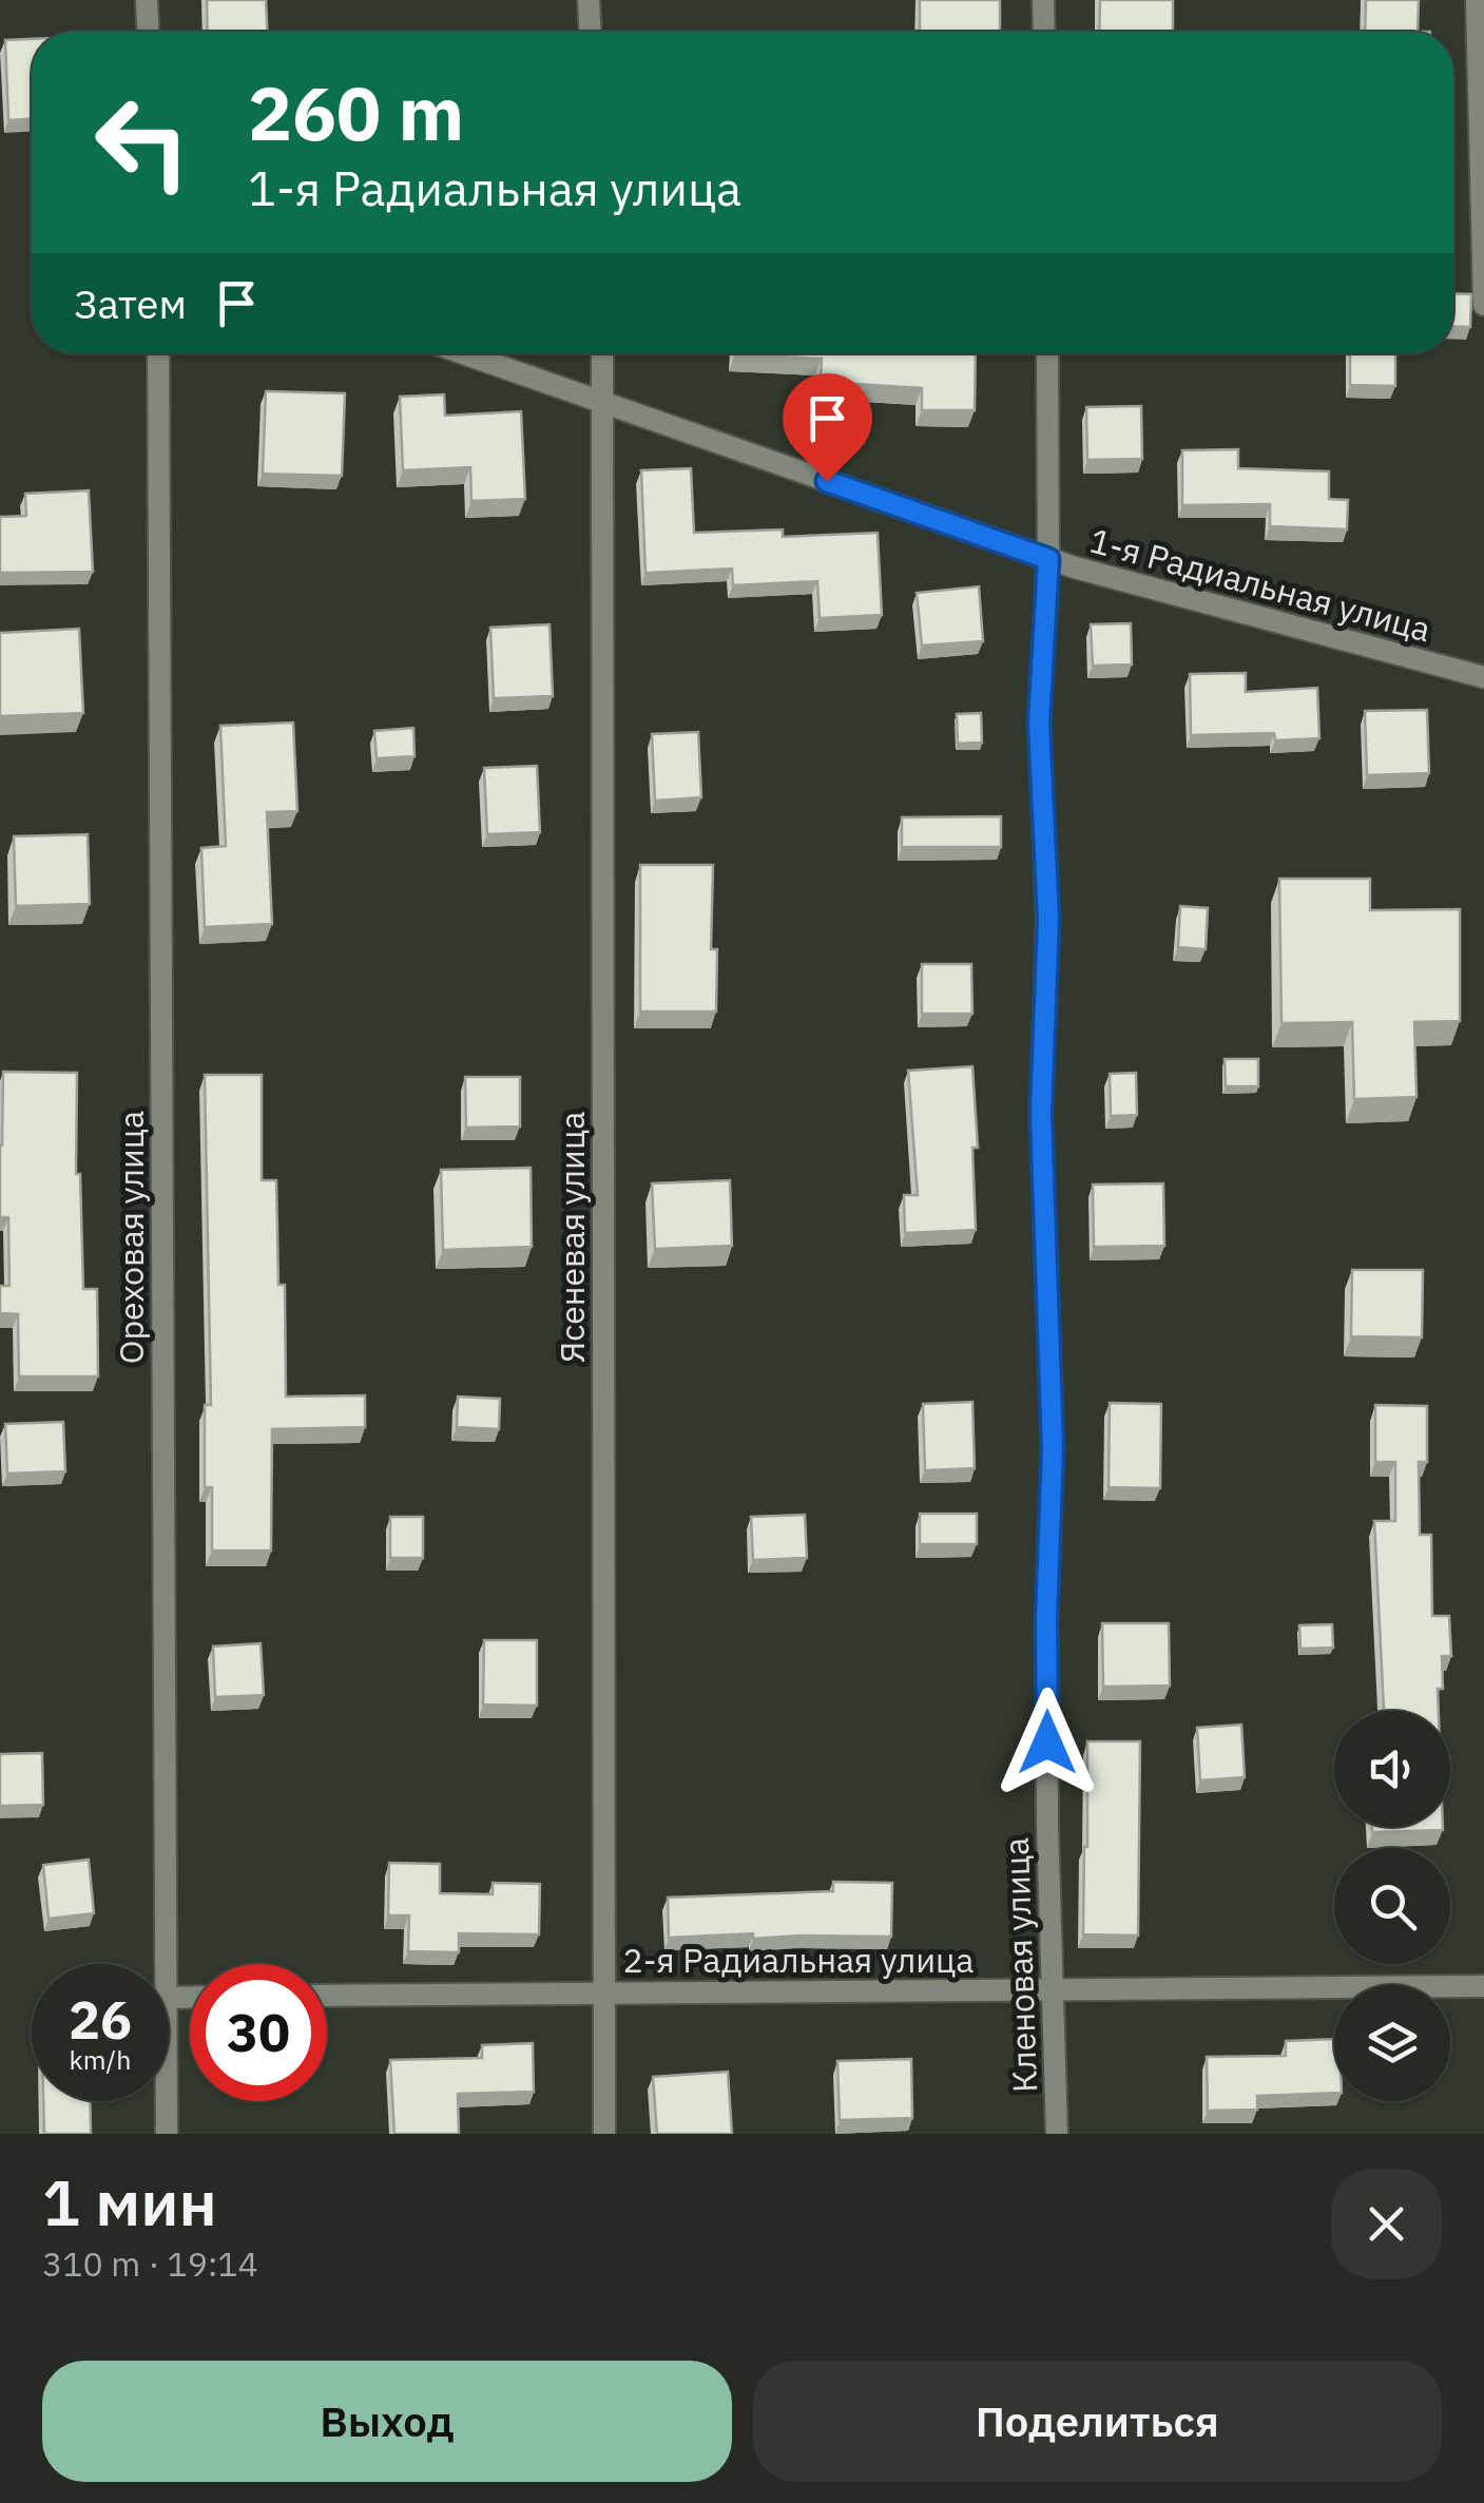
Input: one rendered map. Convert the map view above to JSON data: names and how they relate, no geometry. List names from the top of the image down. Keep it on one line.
{"streets":{"street":["1-я Радиальная улица","Ореховая улица","Ясеневая улица","2-я Радиальная улица","Кленовая улица"]},"crossings":[["1-я Радиальная улица","Ясеневая улица"],["1-я Радиальная улица","Кленовая улица"],["Ясеневая улица","2-я Радиальная улица"],["2-я Радиальная улица","Кленовая улица"]],"page":{"turn":["260 m","1-я Радиальная улица"],"then":"Затем","speed":"26 km/h","limit":"30","heading":["1 мин","310 m · 19:14"],"buttons":["Выход","Поделиться"]}}
